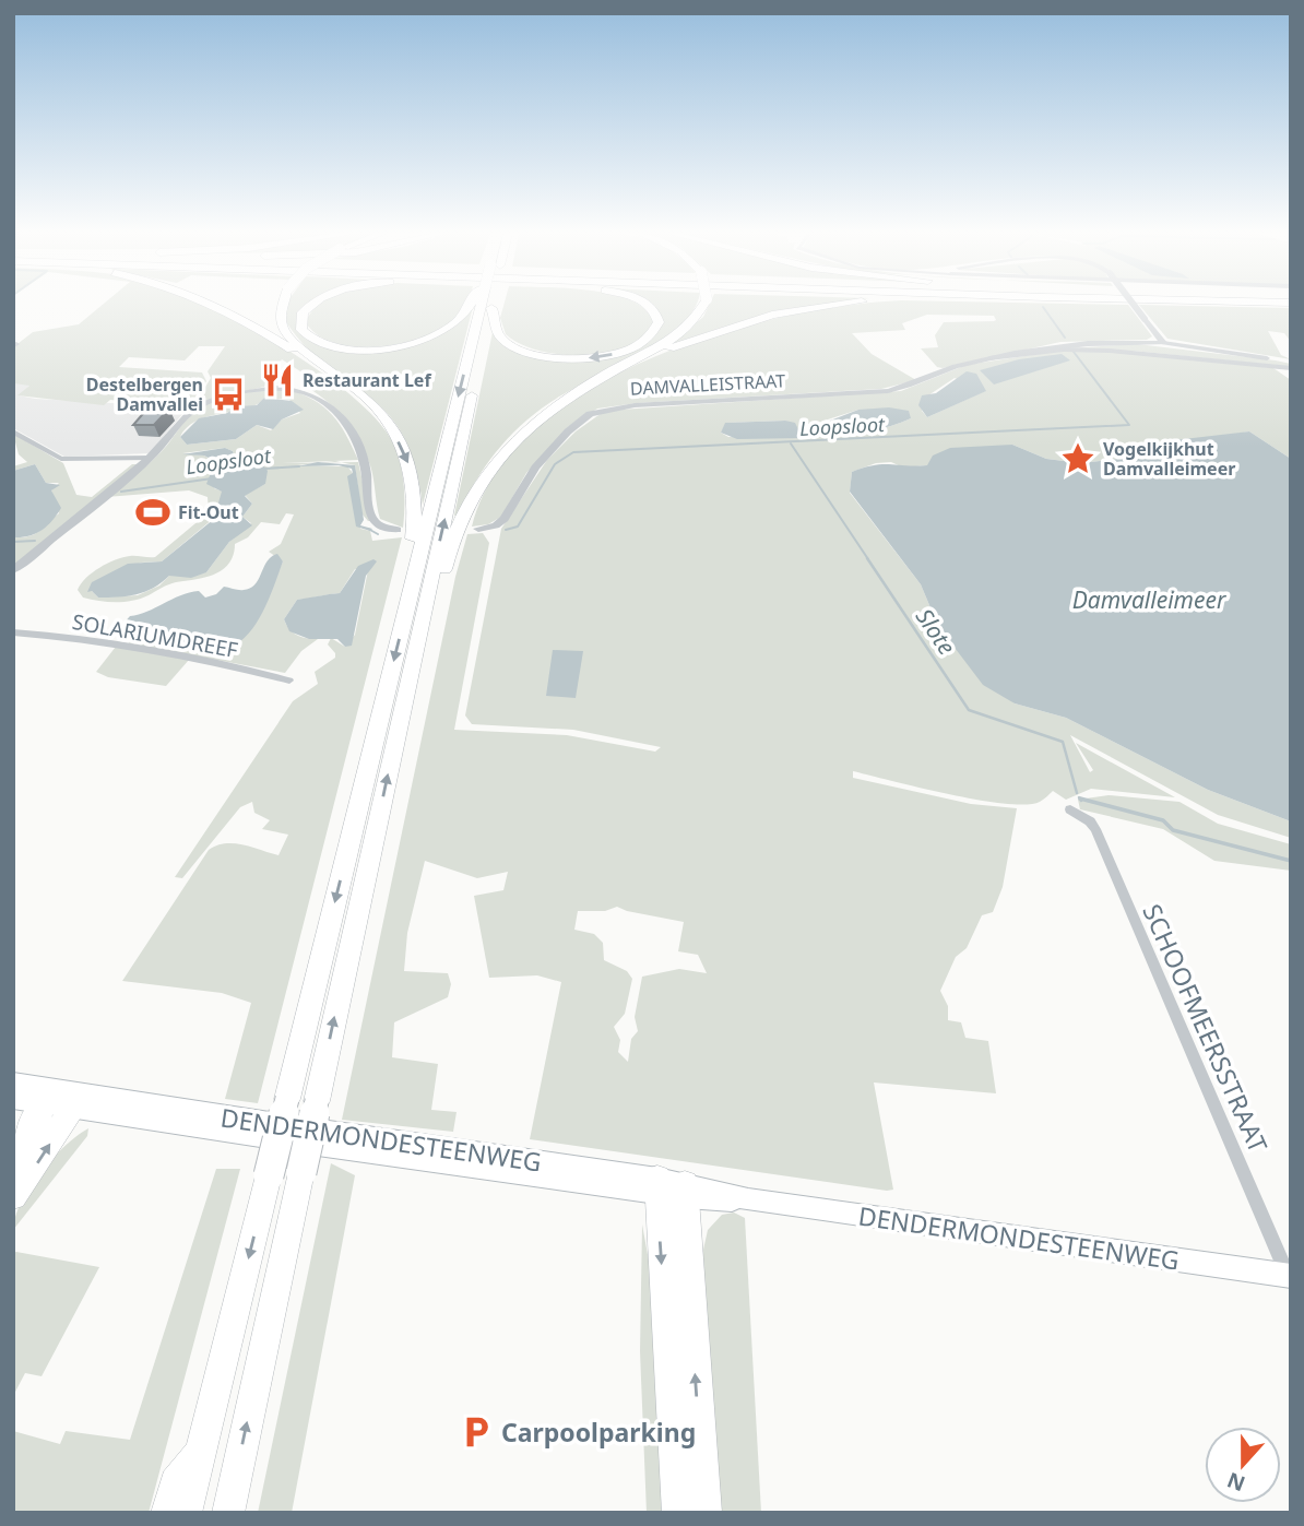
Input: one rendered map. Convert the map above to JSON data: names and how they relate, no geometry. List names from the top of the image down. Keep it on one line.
{"streets":{"main road":["DENDERMONDESTEENWEG"],"street":["DAMVALLEISTRAAT","SOLARIUMDREEF","SCHOOFMEERSSTRAAT"]},"crossings":[["SCHOOFMEERSSTRAAT","DENDERMONDESTEENWEG"]],"water":["Loopsloot","Damvalleimeer","Slote"],"places":{"restaurant":["Restaurant Lef"],"bus stop":["Destelbergen Damvallei"],"place":["Vogelkijkhut Damvalleimeer"],"sports":["Fit-Out"],"parking":["Carpoolparking"]},"north":"bottom"}
